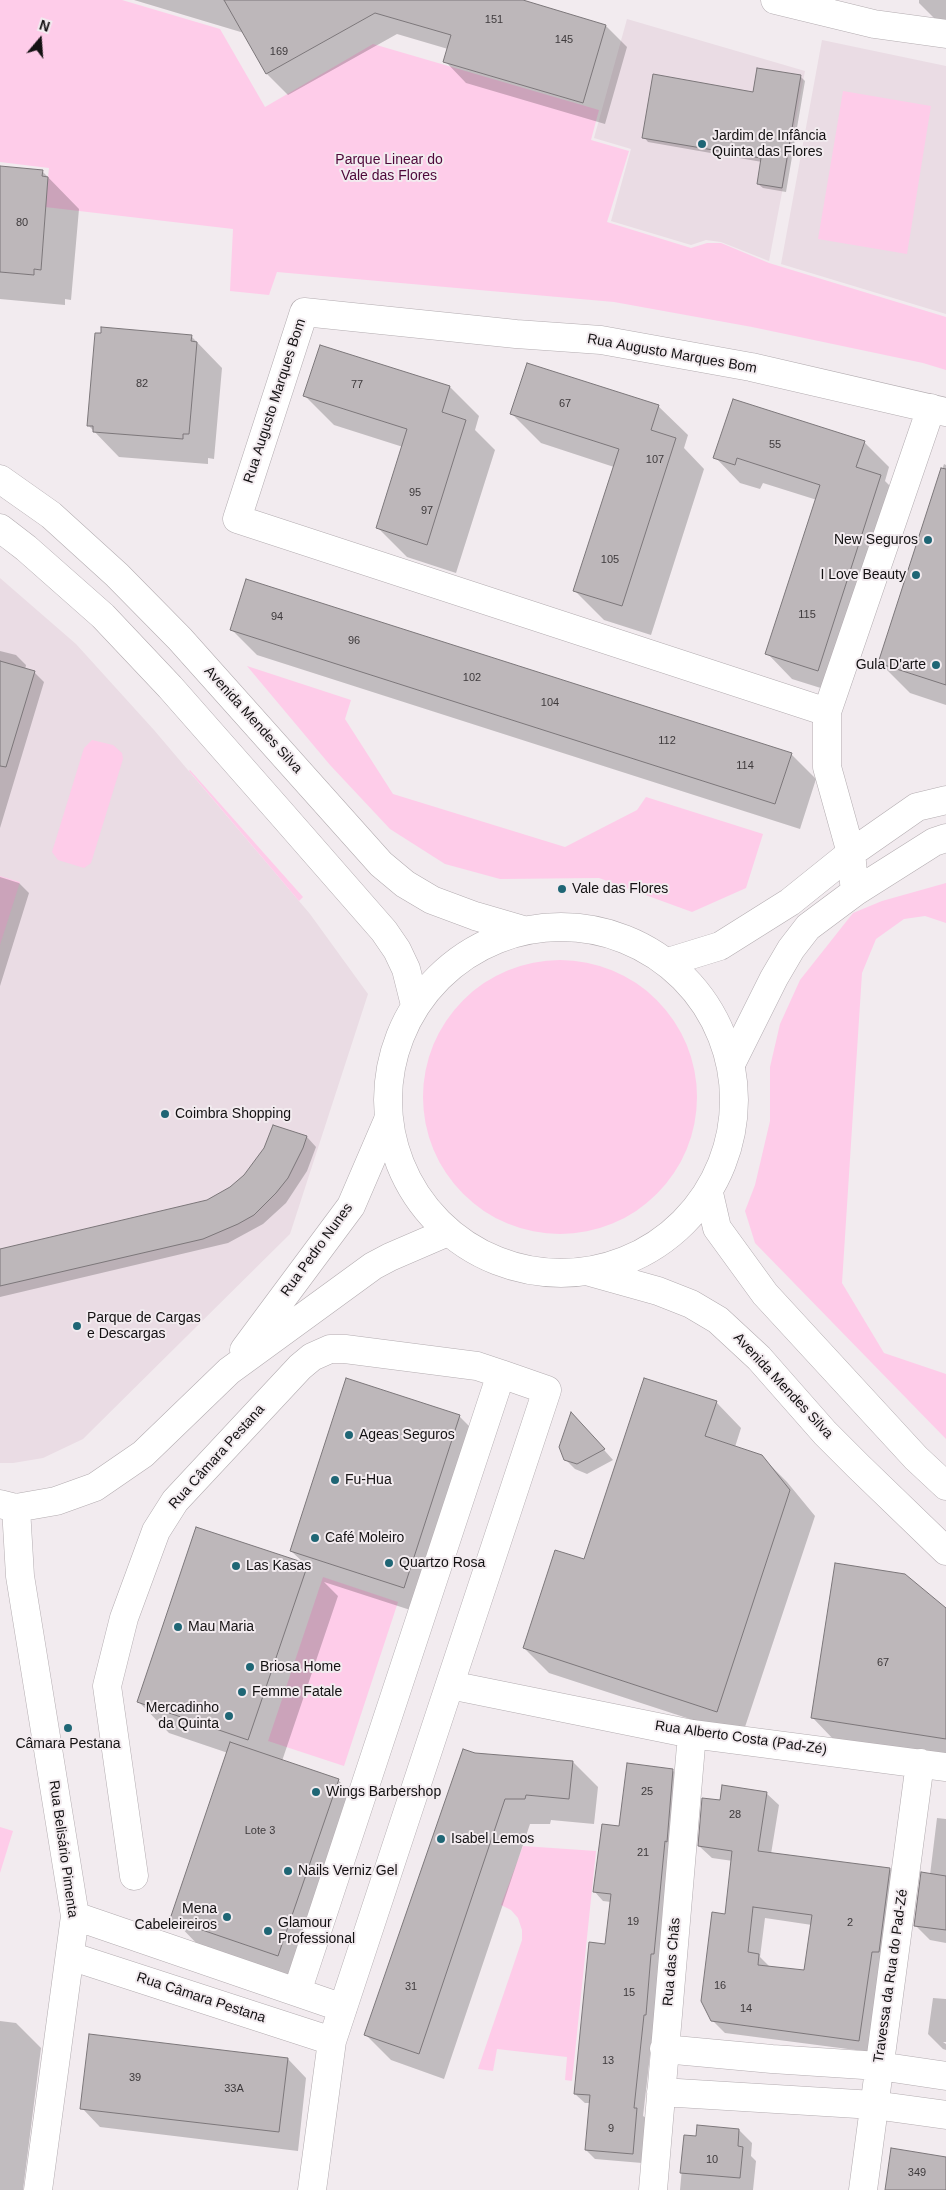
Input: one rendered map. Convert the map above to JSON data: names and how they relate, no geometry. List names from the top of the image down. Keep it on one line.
{"streets":{"street":["Rua Augusto Marques Bom","Avenida Mendes Silva","Rua Pedro Nunes","Rua Câmara Pestana","Rua Alberto Costa (Pad-Zé)","Rua Belisário Pimenta","Rua das Chãs","Travessa da Rua do Pad-Zé"]},"crossings":[["Rua Pedro Nunes","Rua Belisário Pimenta"],["Rua Câmara Pestana","Rua Alberto Costa (Pad-Zé)"],["Rua Câmara Pestana","Rua Belisário Pimenta"],["Rua Alberto Costa (Pad-Zé)","Rua das Chãs"],["Rua Alberto Costa (Pad-Zé)","Travessa da Rua do Pad-Zé"]],"parks":["Parque Linear do Vale das Flores"],"places":["Jardim de Infância Quinta das Flores","New Seguros","I Love Beauty","Gula D'arte","Vale das Flores","Coimbra Shopping","Parque de Cargas e Descargas","Ageas Seguros","Fu-Hua","Café Moleiro","Quartzo Rosa","Las Kasas","Mau Maria","Briosa Home","Femme Fatale","Mercadinho da Quinta","Câmara Pestana","Wings Barbershop","Isabel Lemos","Nails Verniz Gel","Mena Cabeleireiros","Glamour Professional"],"house_numbers":["151","145","169","80","82","77","67","55","107","95","97","105","115","94","96","102","104","112","114","67","25","28","Lote 3","21","19","2","16","31","15","14","13","39","33A","9","10","349"],"north":"top"}
